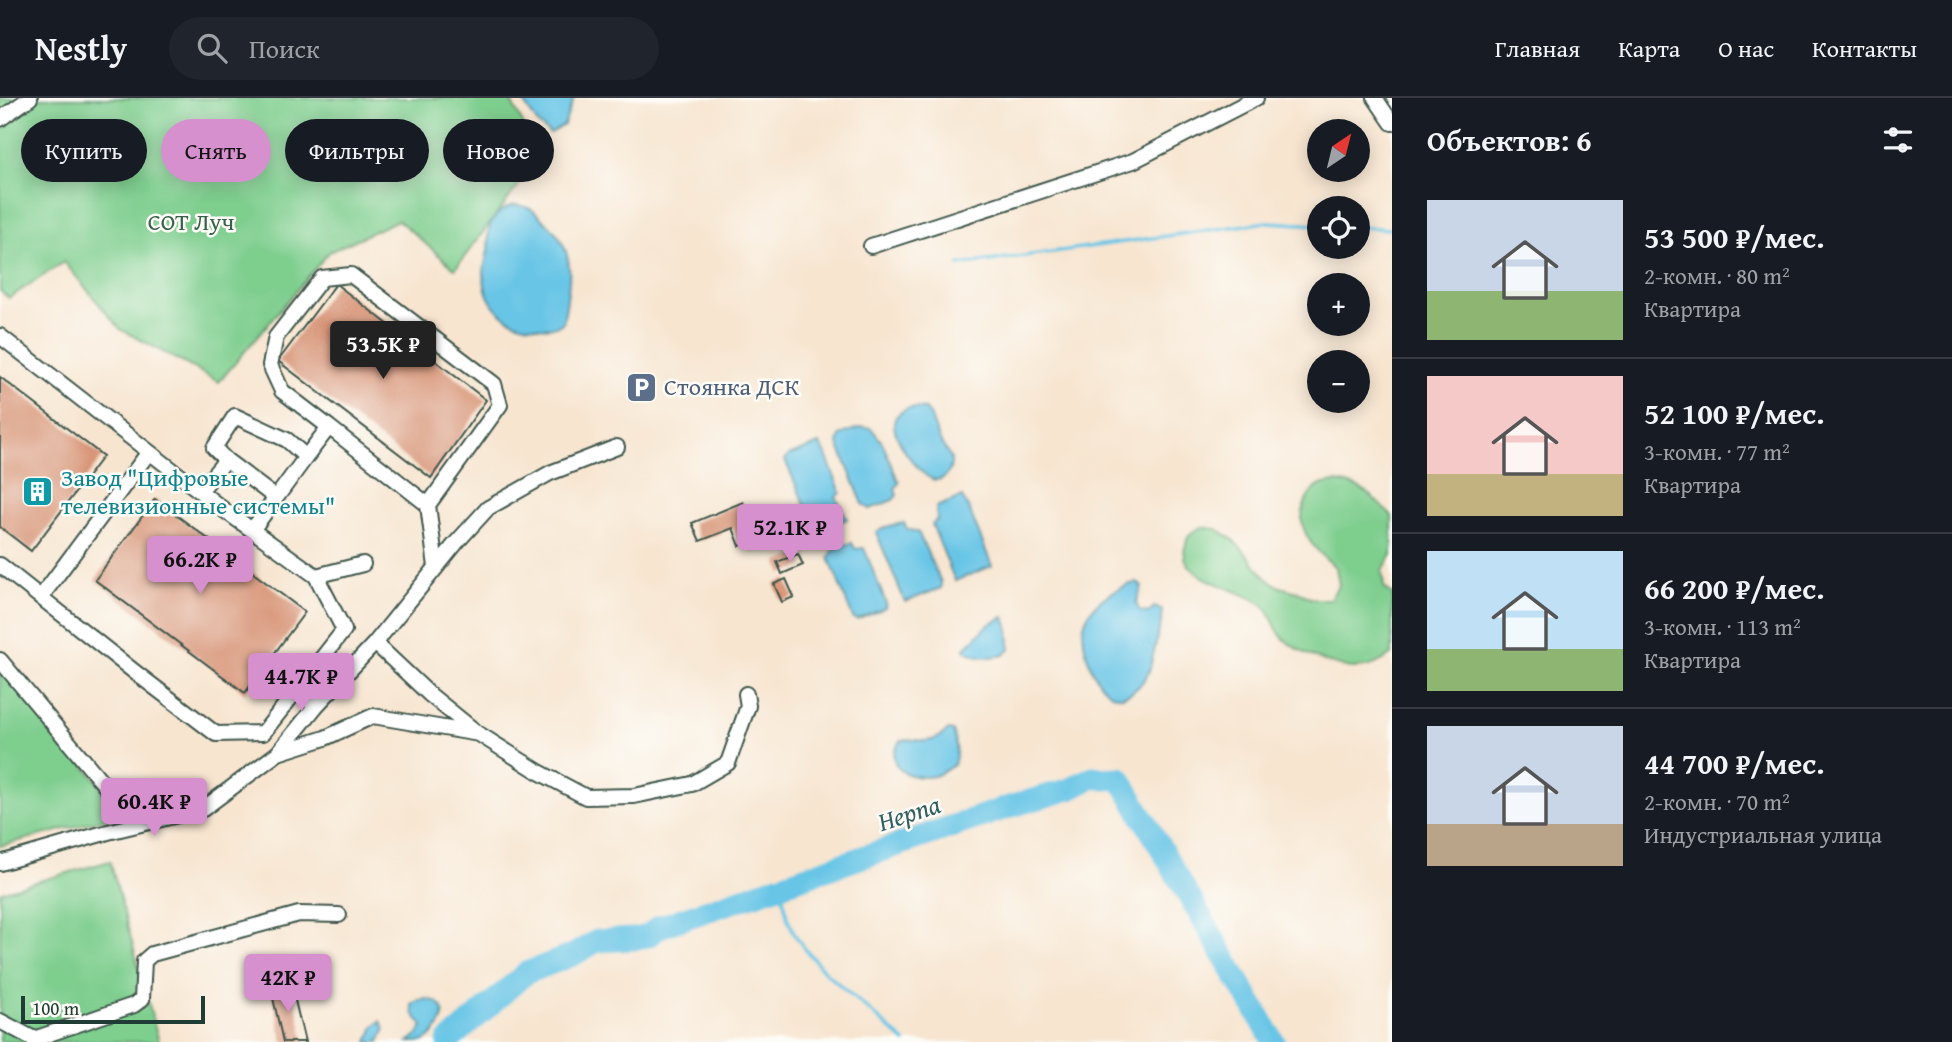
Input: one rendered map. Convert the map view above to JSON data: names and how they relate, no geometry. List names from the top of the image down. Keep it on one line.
{"water":["Нерпа"],"parks":["СОТ Луч"],"places":{"parking":["Стоянка ДСК"],"building":["Завод \"Цифровые телевизионные системы\""]},"scale_bar":"100 m","north":"top right","page":{"header":"Nestly","search":"Поиск","nav":["Главная","Карта","О нас","Контакты"],"heading":"Объектов: 6","map_buttons":["+","−"],"chip":["Купить","Снять","Фильтры","Новое"],"list":[{"name":"53 500 ₽/мес.","note":"2-комн. · 80 m² · Квартира"},{"name":"52 100 ₽/мес.","note":"3-комн. · 77 m² · Квартира"},{"name":"66 200 ₽/мес.","note":"3-комн. · 113 m² · Квартира"},{"name":"44 700 ₽/мес.","note":"2-комн. · 70 m² · Индустриальная улица"}],"price":["53.5K ₽","52.1K ₽","66.2K ₽","44.7K ₽","60.4K ₽","42K ₽"],"scale":"100 m"}}
